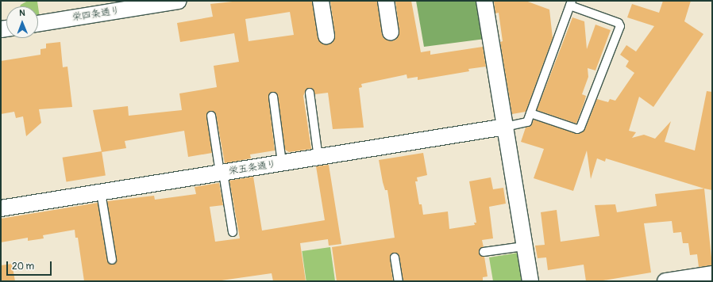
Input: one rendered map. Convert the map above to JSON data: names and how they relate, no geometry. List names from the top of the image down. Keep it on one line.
{"streets":{"street":["栄四条通り","栄五条通り"]},"scale_bar":"20 m","north":"top"}
